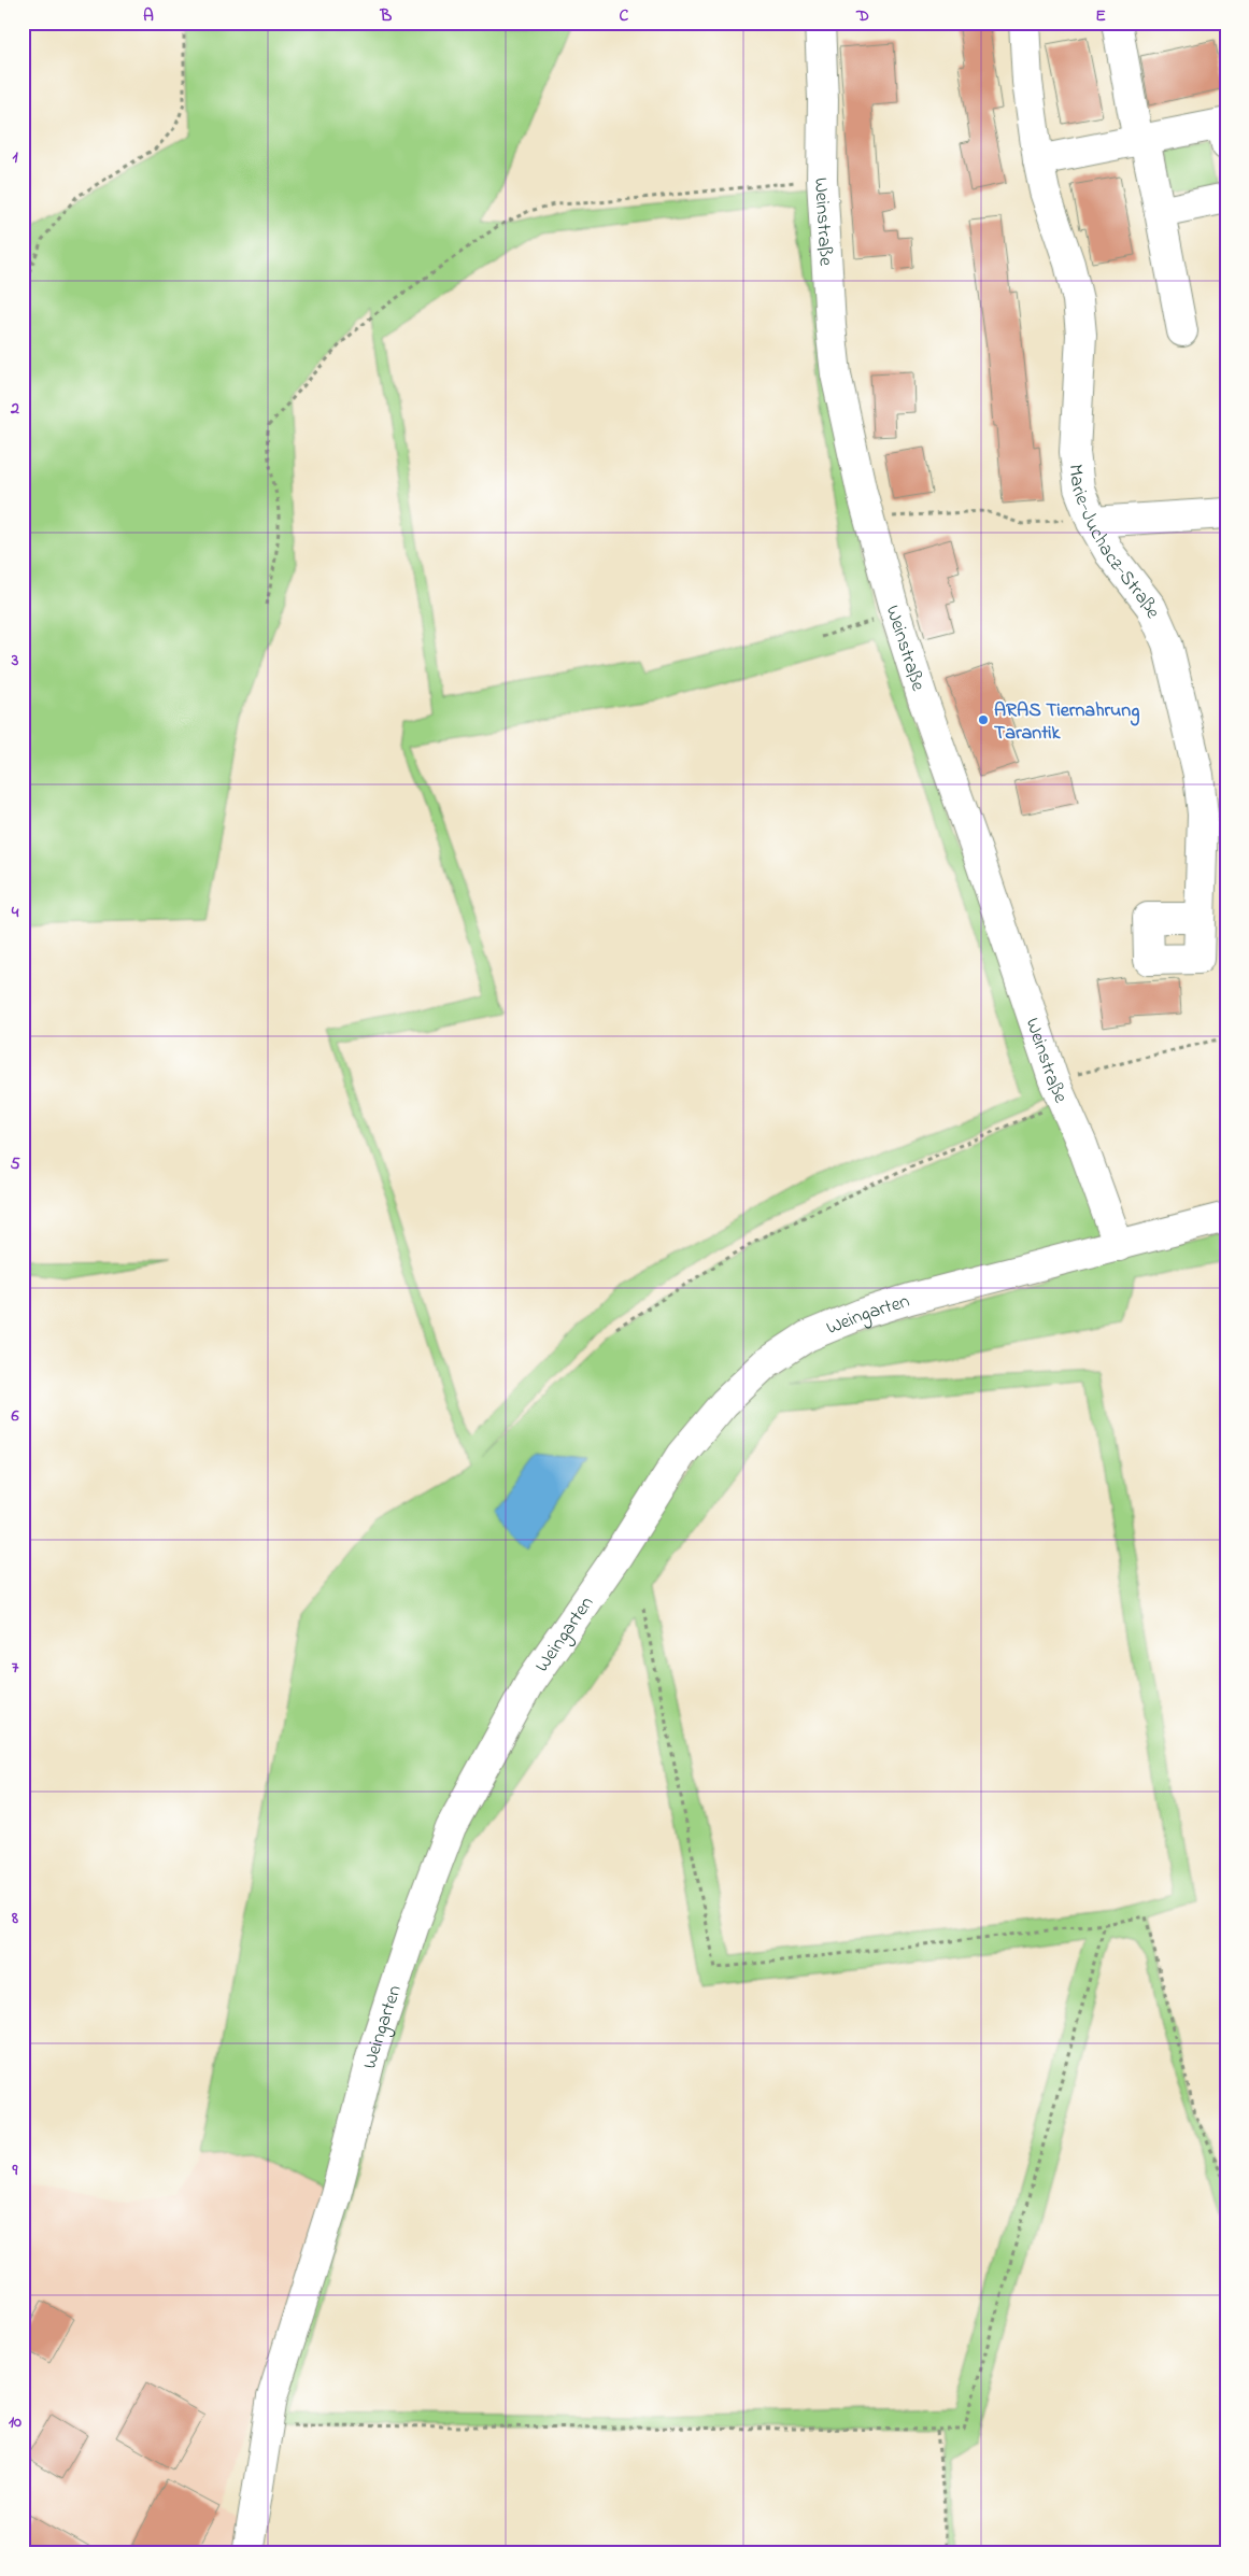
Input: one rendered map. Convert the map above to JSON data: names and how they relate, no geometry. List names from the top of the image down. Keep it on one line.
{"streets":{"street":["Weinstraße","Marie-Juchacz-Straße","Weingarten"]},"crossings":[["Weinstraße","Weingarten"]],"places":["ARAS Tiernahrung Tarantik"],"grid":{"columns":["A","B","C","D","E"],"rows":["1","2","3","4","5","6","7","8","9","10"]}}
